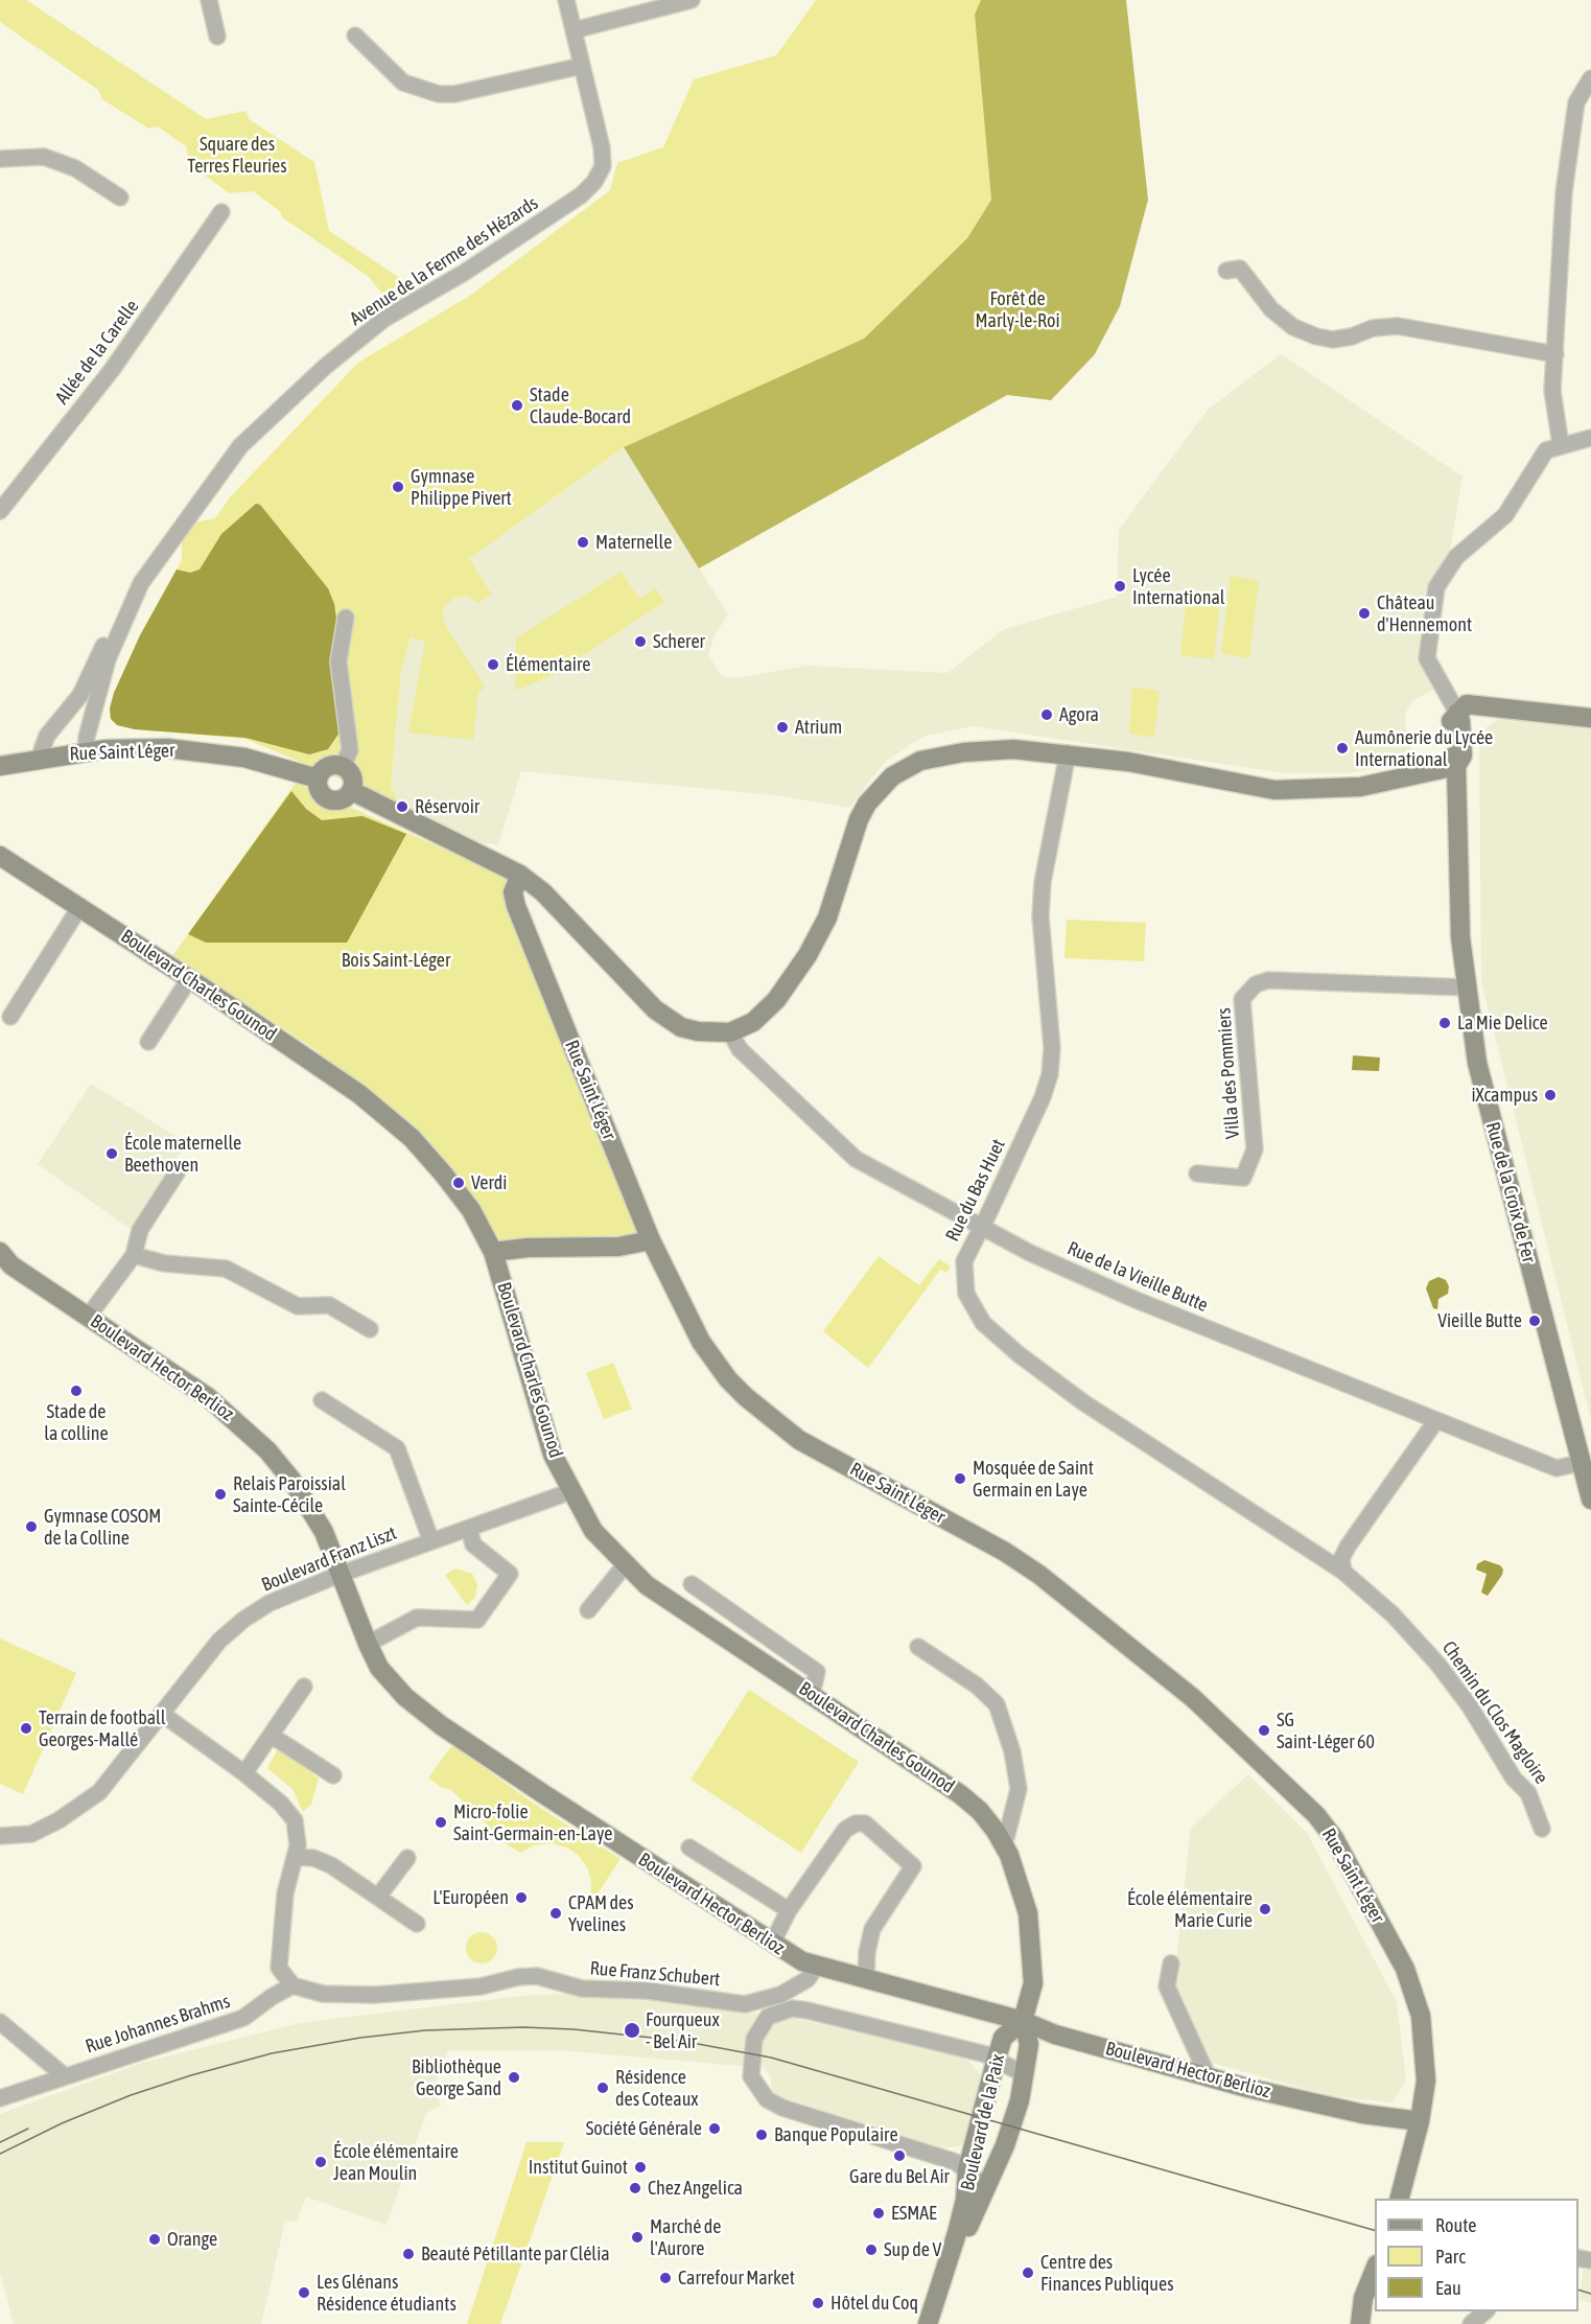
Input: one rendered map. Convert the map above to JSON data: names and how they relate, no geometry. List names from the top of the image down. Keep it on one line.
{"streets":{"street":["Avenue de la Ferme des Hézards","Allée de la Carelle","Rue Saint Léger","Boulevard Charles Gounod","Villa des Pommiers","Rue du Bas Huet","Rue de la Croix de Fer","Rue de la Vieille Butte","Boulevard Hector Berlioz","Boulevard Franz Liszt","Chemin du Clos Magloire","Rue Franz Schubert","Rue Johannes Brahms","Boulevard de la Paix"]},"crossings":[["Avenue de la Ferme des Hézards","Rue Saint Léger"],["Rue Saint Léger","Boulevard Hector Berlioz"],["Boulevard Charles Gounod","Boulevard Hector Berlioz"],["Boulevard Charles Gounod","Boulevard Franz Liszt"],["Boulevard Charles Gounod","Boulevard de la Paix"],["Villa des Pommiers","Rue de la Croix de Fer"],["Rue du Bas Huet","Rue de la Vieille Butte"],["Rue du Bas Huet","Chemin du Clos Magloire"],["Rue de la Croix de Fer","Rue de la Vieille Butte"],["Boulevard Hector Berlioz","Boulevard Franz Liszt"],["Boulevard Hector Berlioz","Rue Franz Schubert"],["Boulevard Hector Berlioz","Boulevard de la Paix"],["Rue Franz Schubert","Rue Johannes Brahms"]],"parks":["Square des Terres Fleuries","Forêt de Marly-le-Roi","Bois Saint-Léger"],"places":["Stade Claude-Bocard","Gymnase Philippe Pivert","Maternelle","Lycée International","Château d'Hennemont","Scherer","Élémentaire","Agora","Atrium","Aumônerie du Lycée International","Réservoir","La Mie Delice","iXcampus","École maternelle Beethoven","Verdi","Vieille Butte","Stade de la colline","Mosquée de Saint Germain en Laye","Relais Paroissial Sainte-Cécile","Gymnase COSOM de la Colline","Terrain de football Georges-Mallé","SG Saint-Léger 60","Micro-folie Saint-Germain-en-Laye","L'Européen","École élémentaire Marie Curie","CPAM des Yvelines","Fourqueux - Bel Air","Bibliothèque George Sand","Résidence des Coteaux","Société Générale","Banque Populaire","Gare du Bel Air","École élémentaire Jean Moulin","Institut Guinot","Chez Angelica","ESMAE","Marché de l'Aurore","Orange","Sup de V","Beauté Pétillante par Clélia","Centre des Finances Publiques","Carrefour Market","Les Glénans Résidence étudiants","Hôtel du Coq"],"legend":["Route","Parc","Eau"]}
